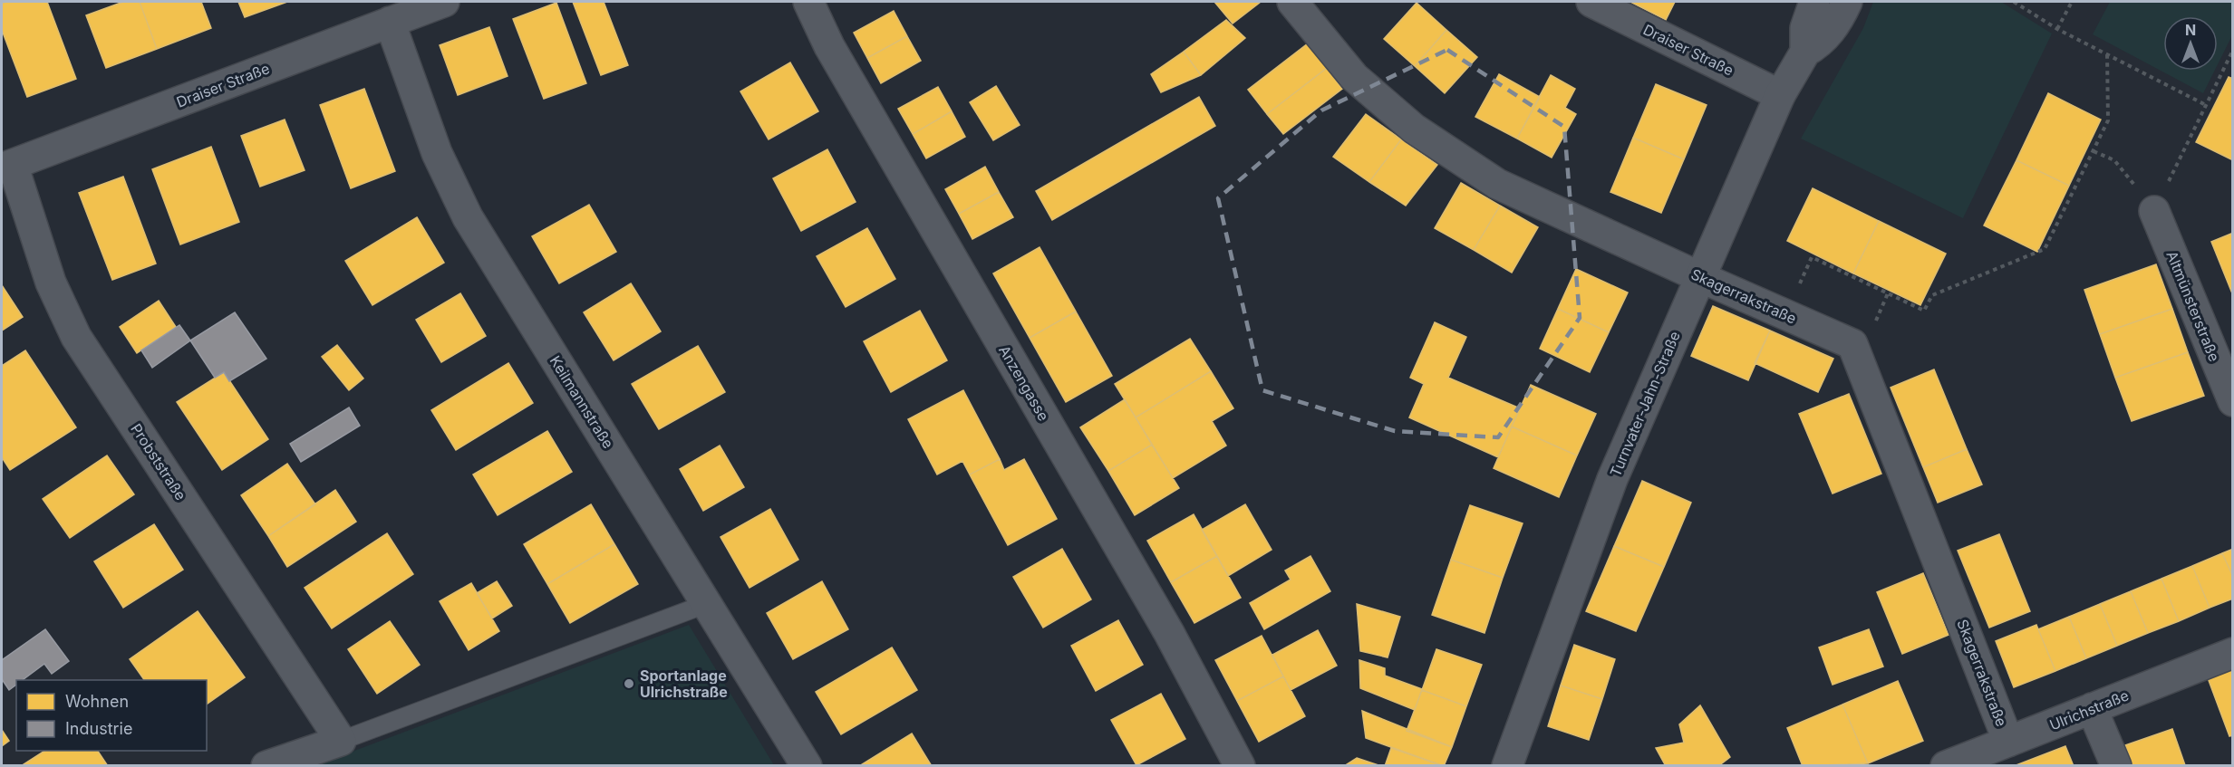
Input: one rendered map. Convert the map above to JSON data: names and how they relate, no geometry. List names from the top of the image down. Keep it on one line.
{"streets":{"street":["Draiser Straße","Skagerrakstraße","Altmünsterstraße","Anzengasse","Keilmannstraße","Turnvater-Jahn-Straße","Probststraße","Ulrichstraße"]},"crossings":[["Draiser Straße","Keilmannstraße"],["Draiser Straße","Turnvater-Jahn-Straße"],["Draiser Straße","Probststraße"],["Skagerrakstraße","Turnvater-Jahn-Straße"],["Skagerrakstraße","Ulrichstraße"]],"places":["Sportanlage Ulrichstraße"],"legend":["Wohnen","Industrie"],"north":"top"}
